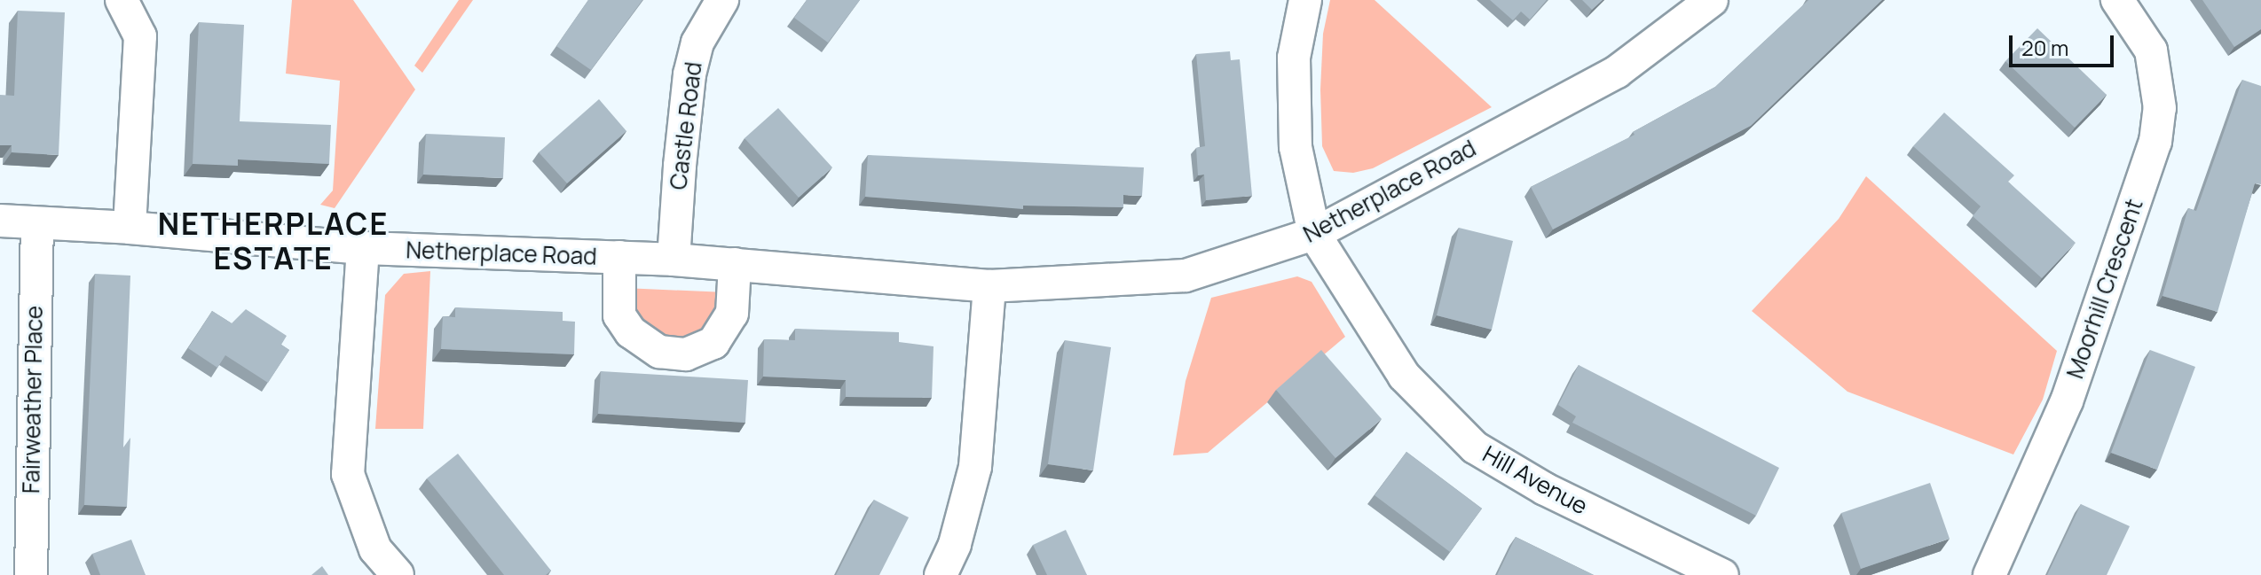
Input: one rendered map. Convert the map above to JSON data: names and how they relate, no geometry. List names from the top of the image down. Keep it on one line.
{"streets":{"street":["Castle Road","Netherplace Road","Moorhill Crescent","Fairweather Place","Hill Avenue"]},"crossings":[["Castle Road","Netherplace Road"],["Netherplace Road","Fairweather Place"],["Netherplace Road","Hill Avenue"]],"districts":["NETHERPLACE ESTATE"],"scale_bar":"20 m"}
